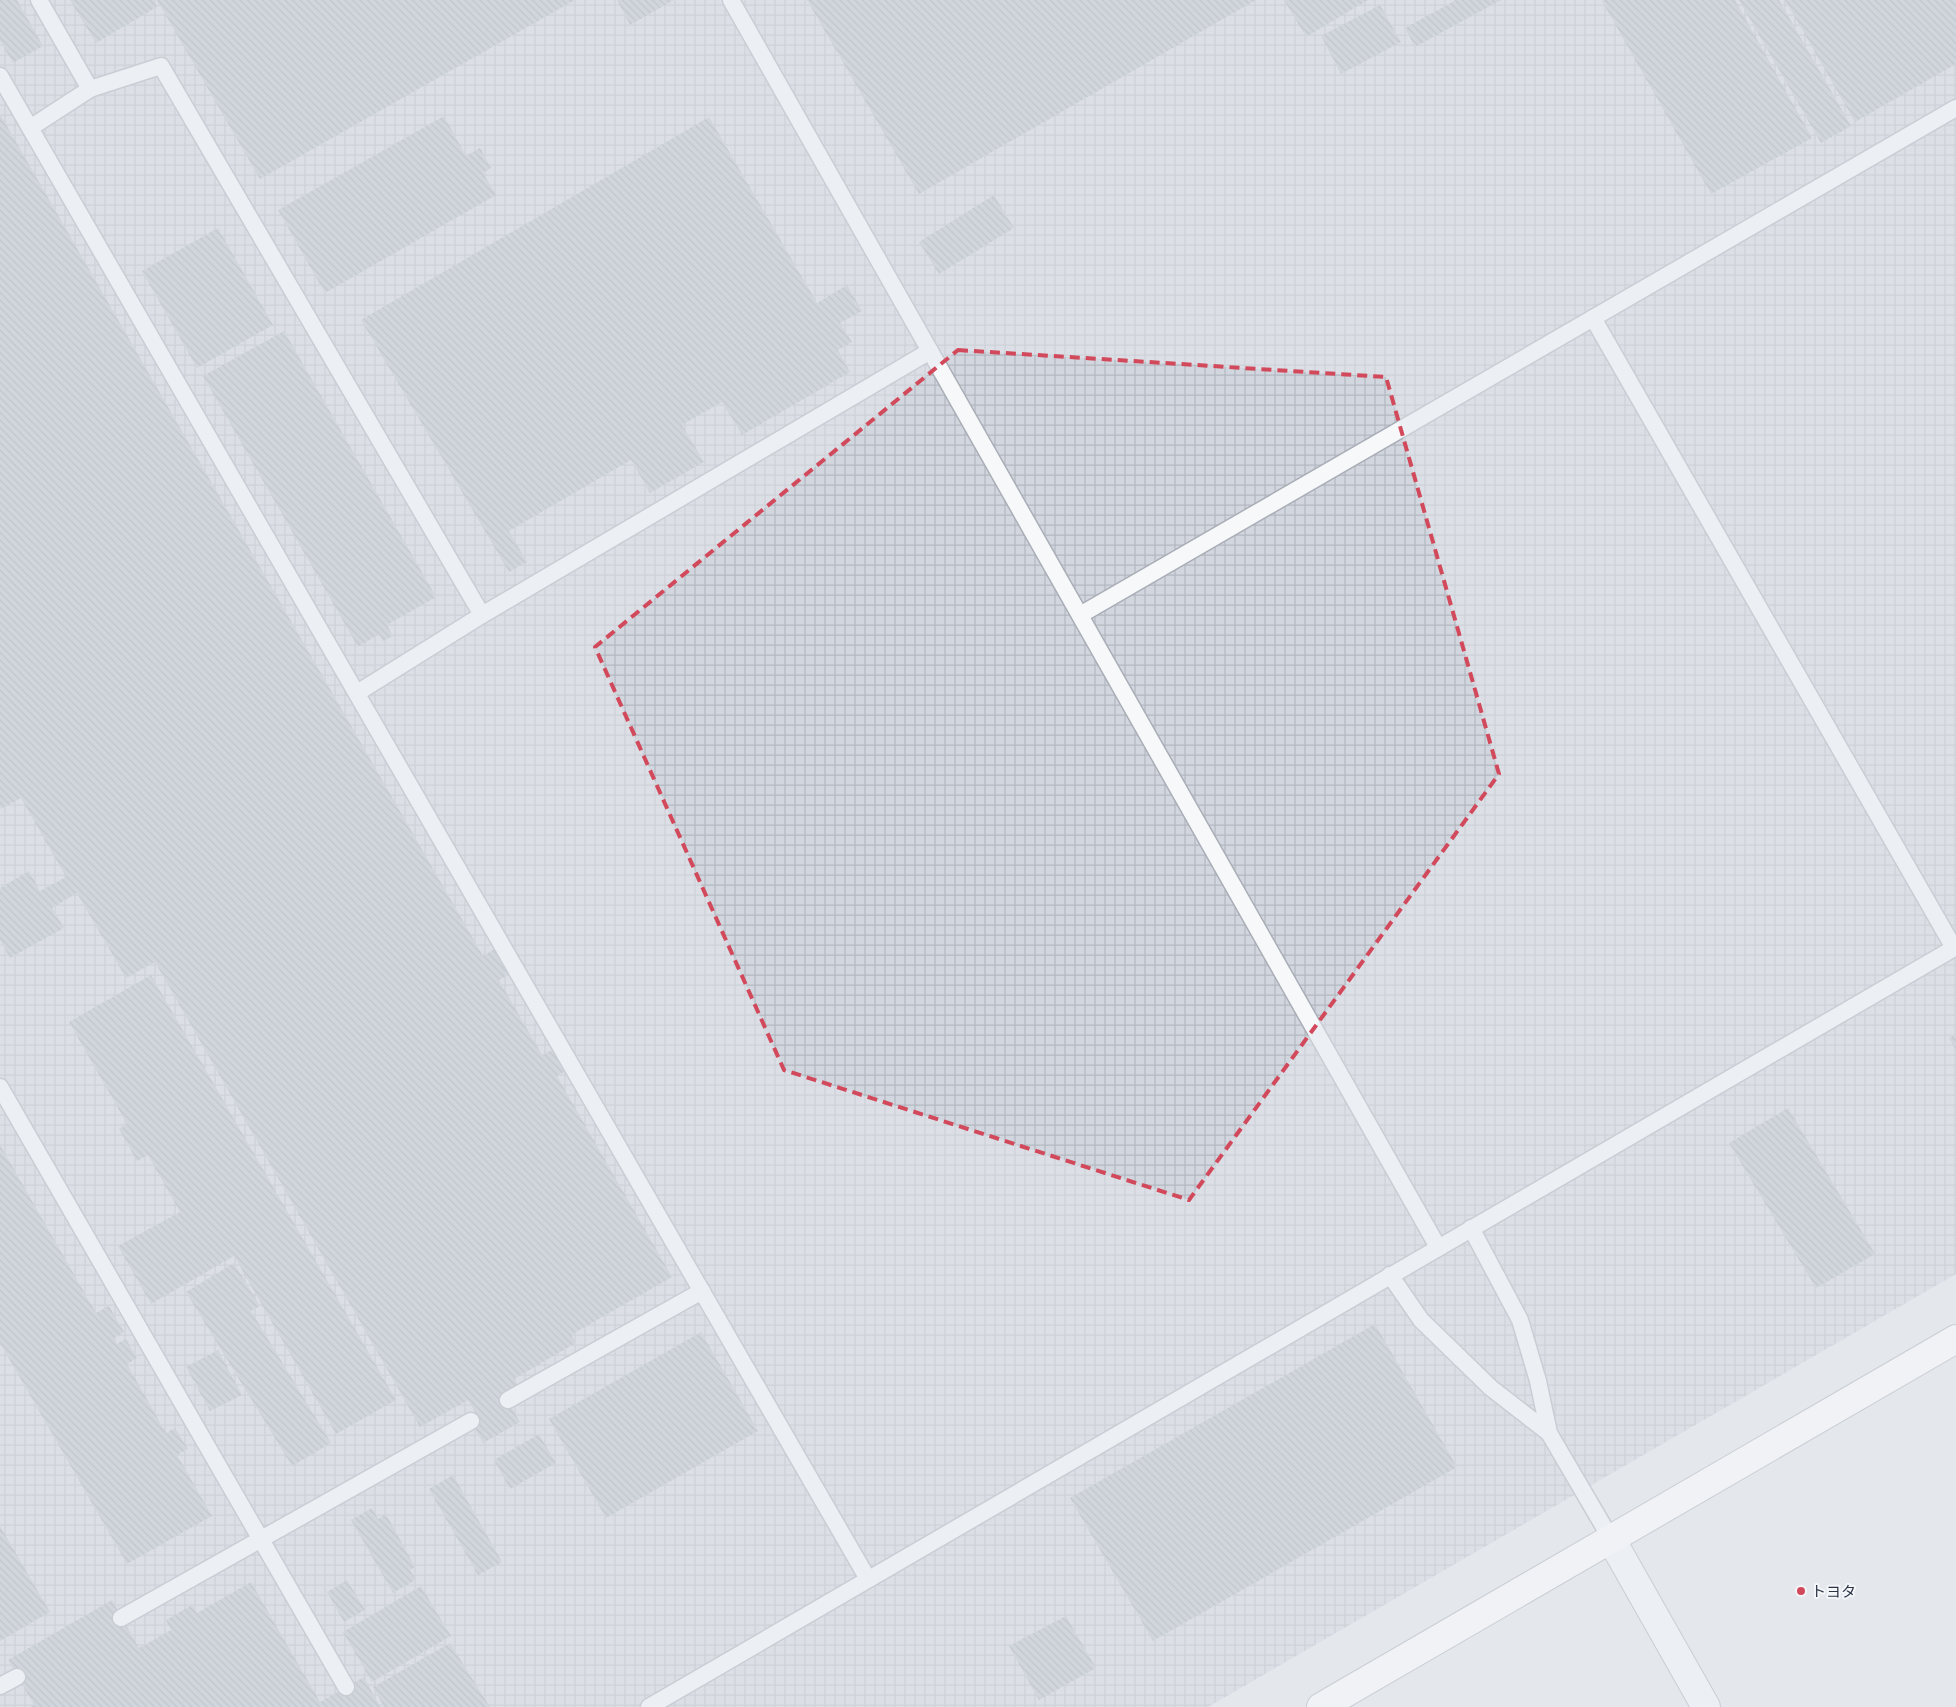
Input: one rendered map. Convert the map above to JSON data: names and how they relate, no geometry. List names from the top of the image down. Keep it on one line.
{"places":["トヨタ"]}
